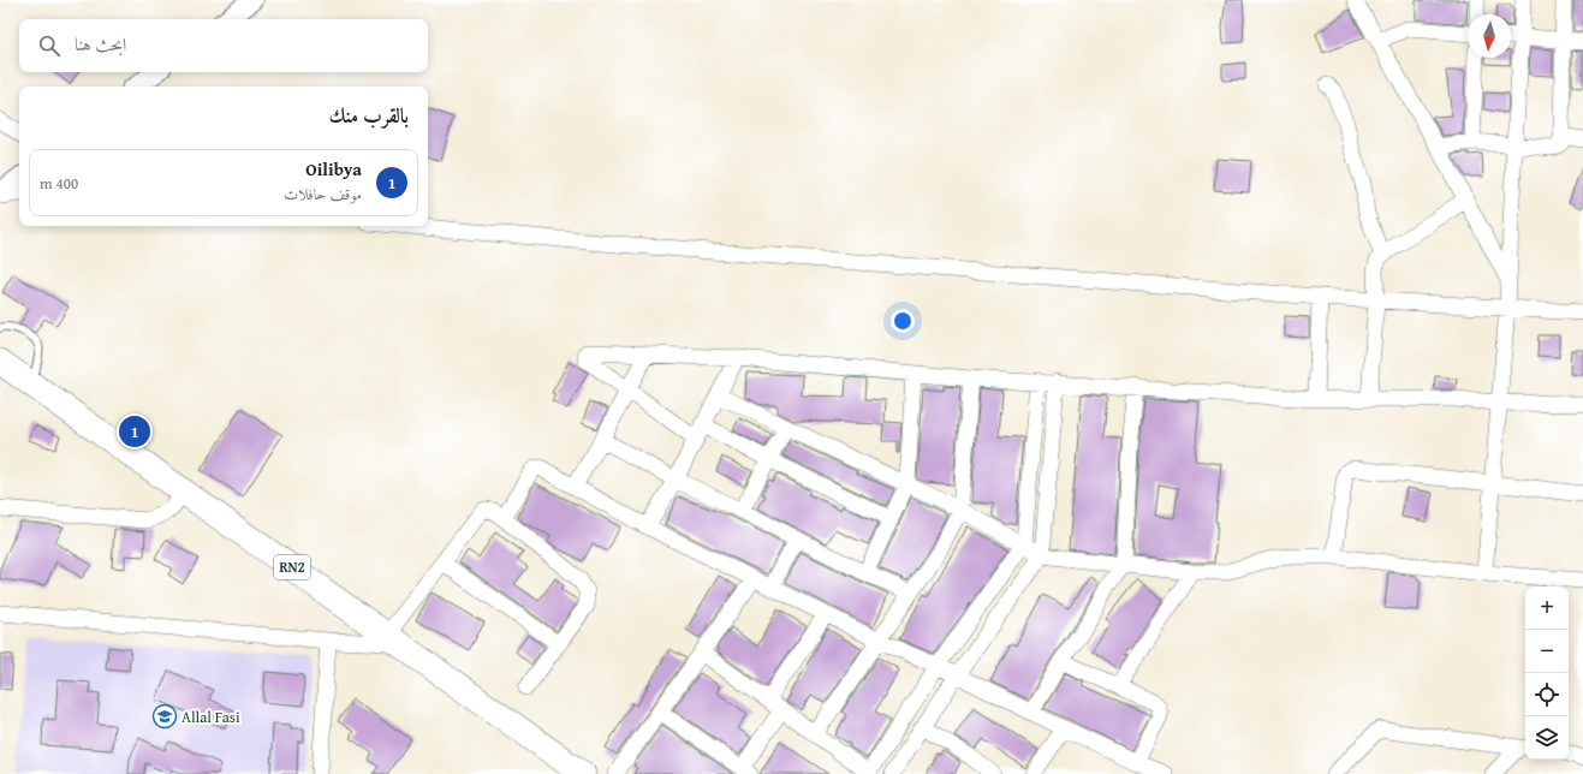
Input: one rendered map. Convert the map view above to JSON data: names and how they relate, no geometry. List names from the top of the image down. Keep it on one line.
{"streets":{"highway":["RN2"]},"places":{"school or university":["Allal Fasi"]},"north":"bottom","page":{"search":"ابحث هنا","heading":"بالقرب منك","list":[{"mark":"1","name":"Oilibya","note":"موقف حافلات","value":"400 m"}],"pins":"1","map_buttons":["+","−"]}}
